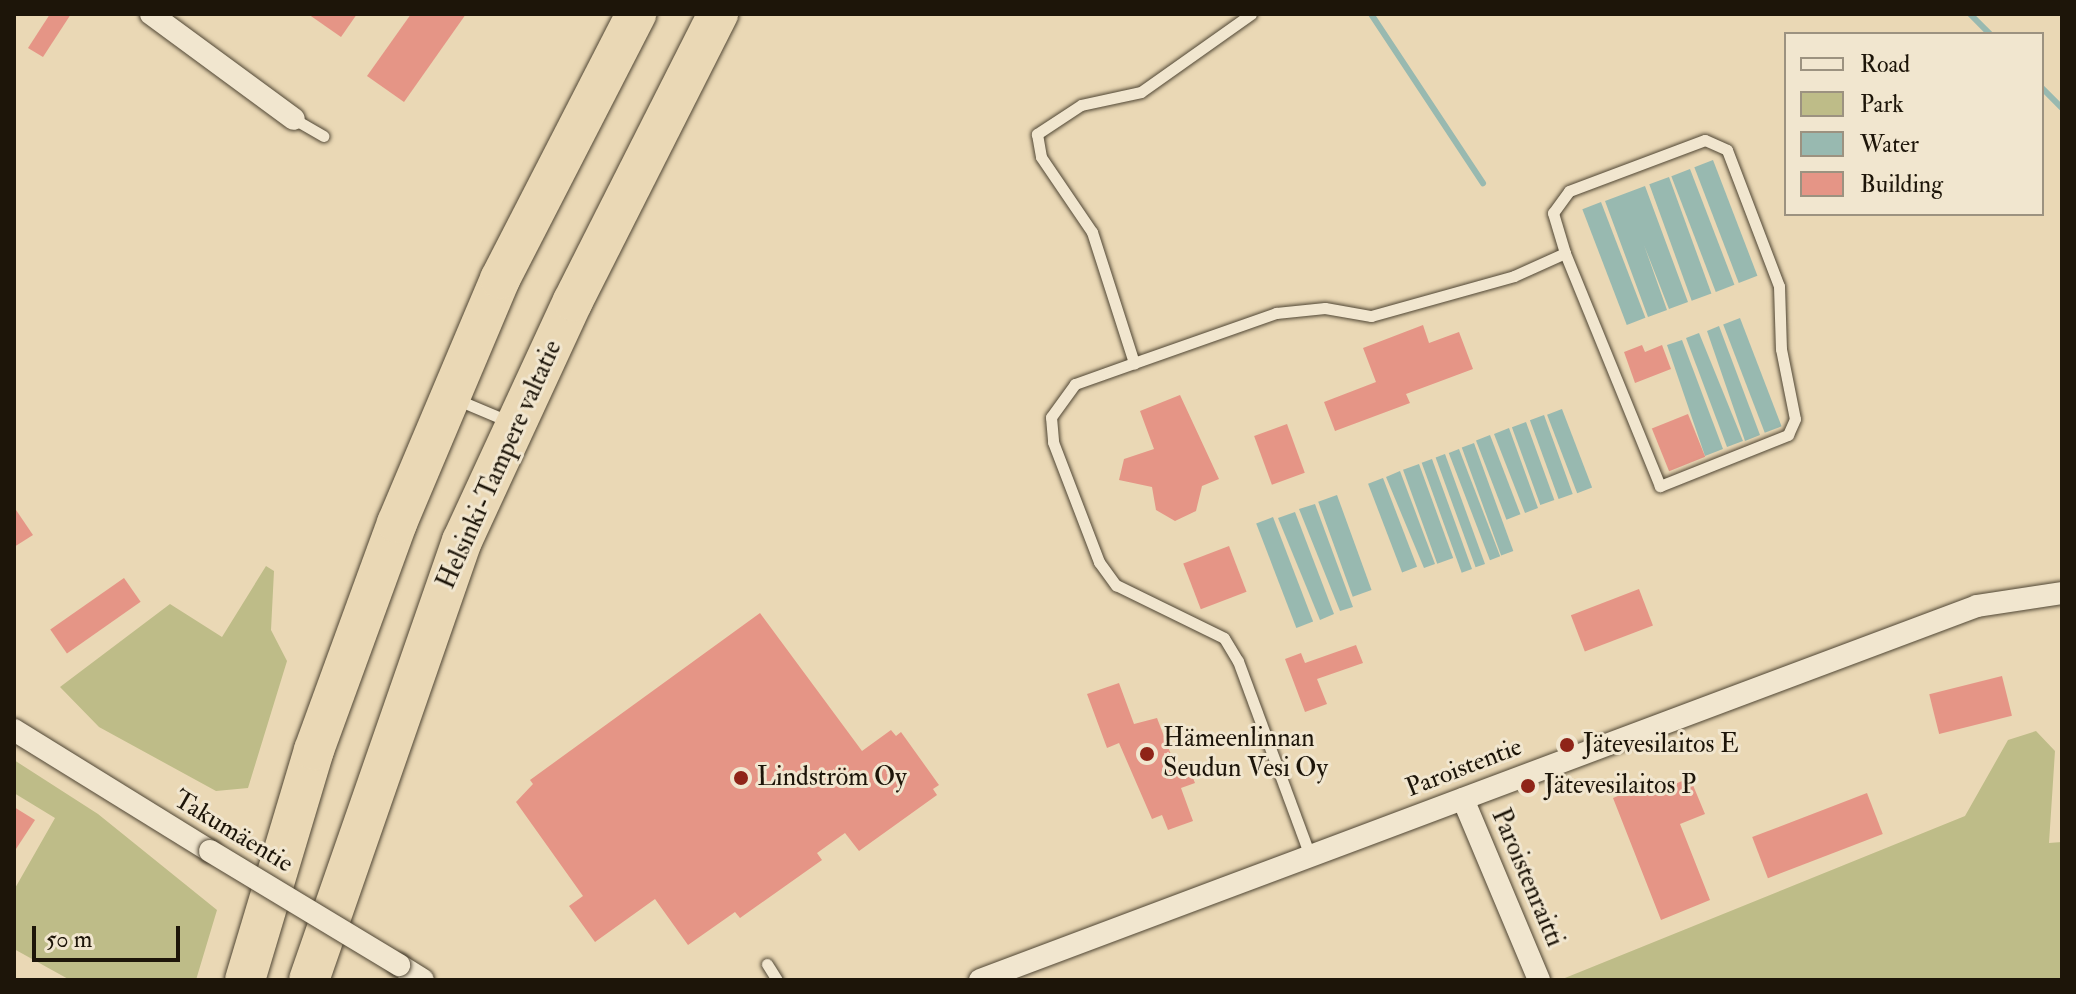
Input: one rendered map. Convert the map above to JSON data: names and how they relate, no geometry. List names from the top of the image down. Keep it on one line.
{"streets":{"highway":["Helsinki-Tampere valtatie"],"street":["Paroistentie","Takumäentie","Paroistenraitti"]},"crossings":[["Paroistentie","Paroistenraitti"]],"places":["Jätevesilaitos E","Hämeenlinnan Seudun Vesi Oy","Lindström Oy","Jätevesilaitos P"],"legend":["Road","Park","Water","Building"],"scale_bar":"50 m"}
